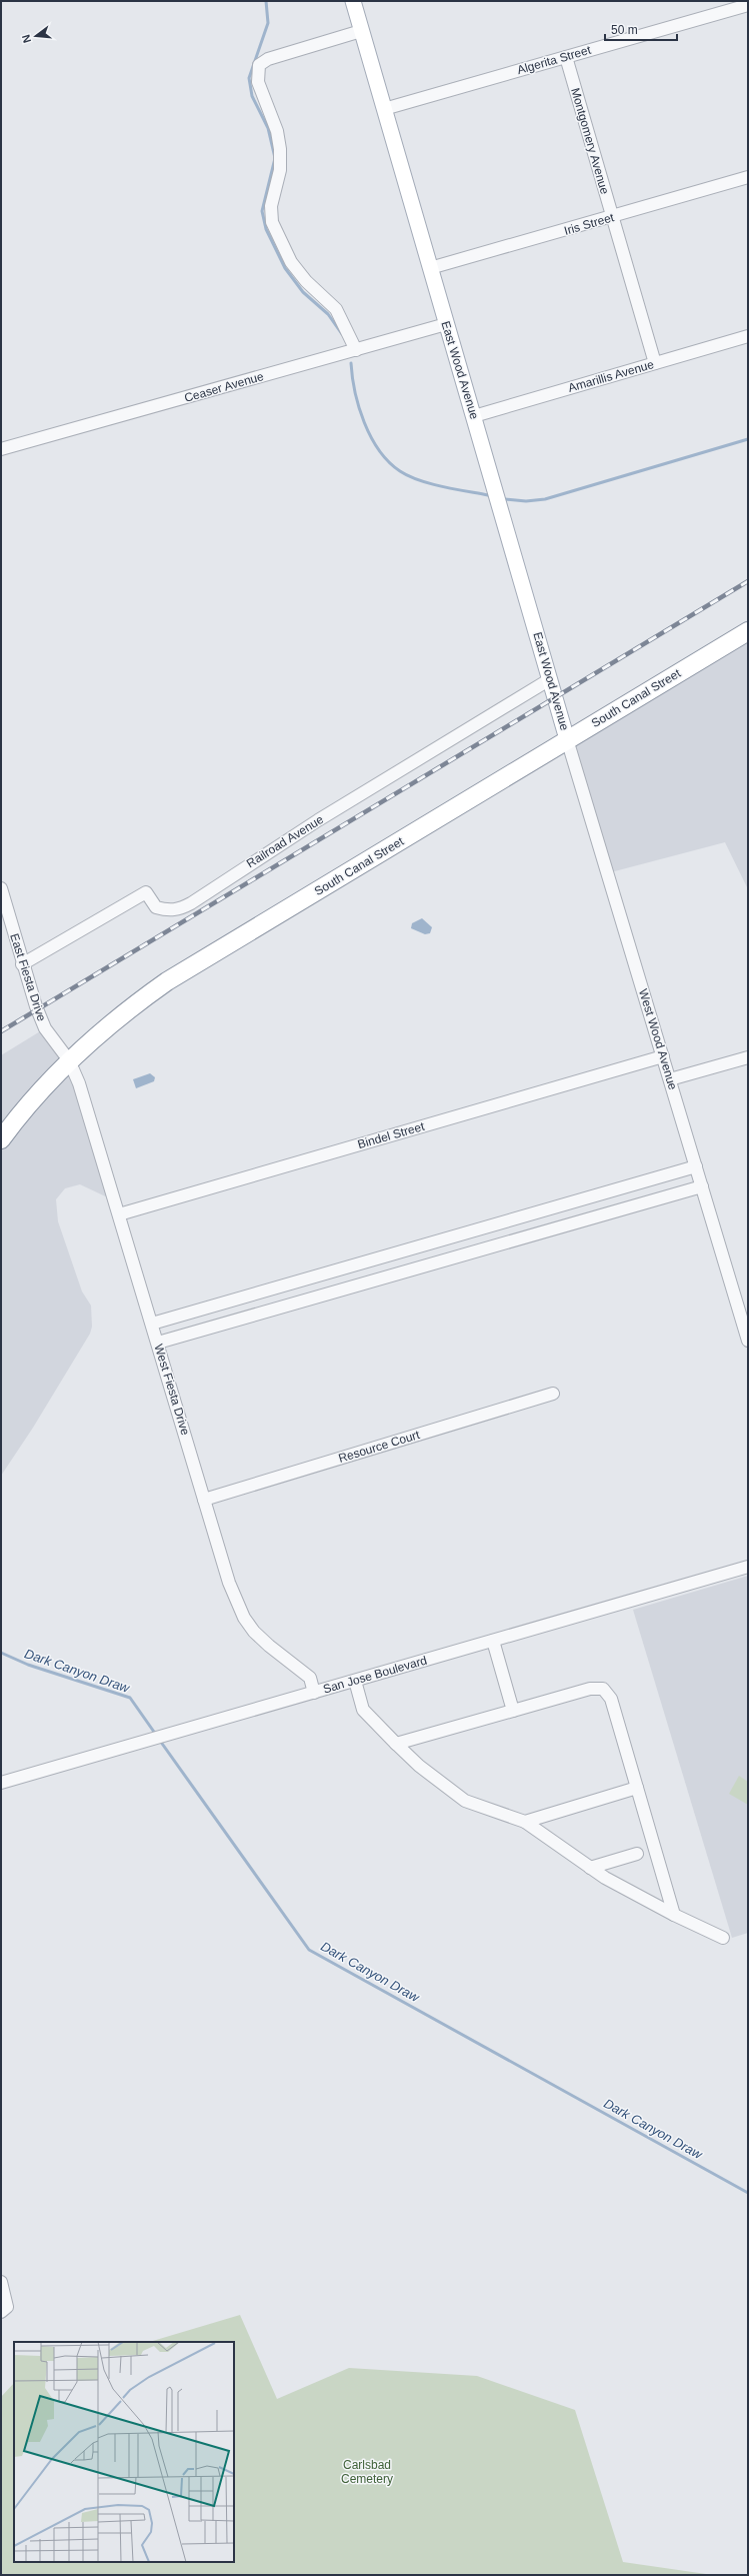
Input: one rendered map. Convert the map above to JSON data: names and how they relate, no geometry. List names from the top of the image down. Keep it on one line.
{"streets":{"highway":["South Canal Street"],"main road":["East Wood Avenue"],"street":["Algerita Street","Montgomery Avenue","Iris Street","Amarillis Avenue","Ceaser Avenue","Railroad Avenue","East Fiesta Drive","West Wood Avenue","Bindel Street","West Fiesta Drive","Resource Court","San Jose Boulevard"]},"crossings":[["Algerita Street","Montgomery Avenue"],["Algerita Street","East Wood Avenue"],["Montgomery Avenue","Iris Street"],["Montgomery Avenue","Amarillis Avenue"],["Iris Street","East Wood Avenue"],["East Wood Avenue","Amarillis Avenue"],["East Wood Avenue","Ceaser Avenue"],["East Wood Avenue","South Canal Street"],["East Wood Avenue","Railroad Avenue"],["East Wood Avenue","West Wood Avenue"],["South Canal Street","East Fiesta Drive"],["South Canal Street","West Wood Avenue"],["South Canal Street","West Fiesta Drive"],["Railroad Avenue","East Fiesta Drive"],["East Fiesta Drive","West Fiesta Drive"],["West Wood Avenue","Bindel Street"],["Bindel Street","West Fiesta Drive"],["West Fiesta Drive","Resource Court"],["West Fiesta Drive","San Jose Boulevard"]],"water":["Dark Canyon Draw"],"parks":["Carlsbad Cemetery"],"scale_bar":"50 m","north":"left"}
